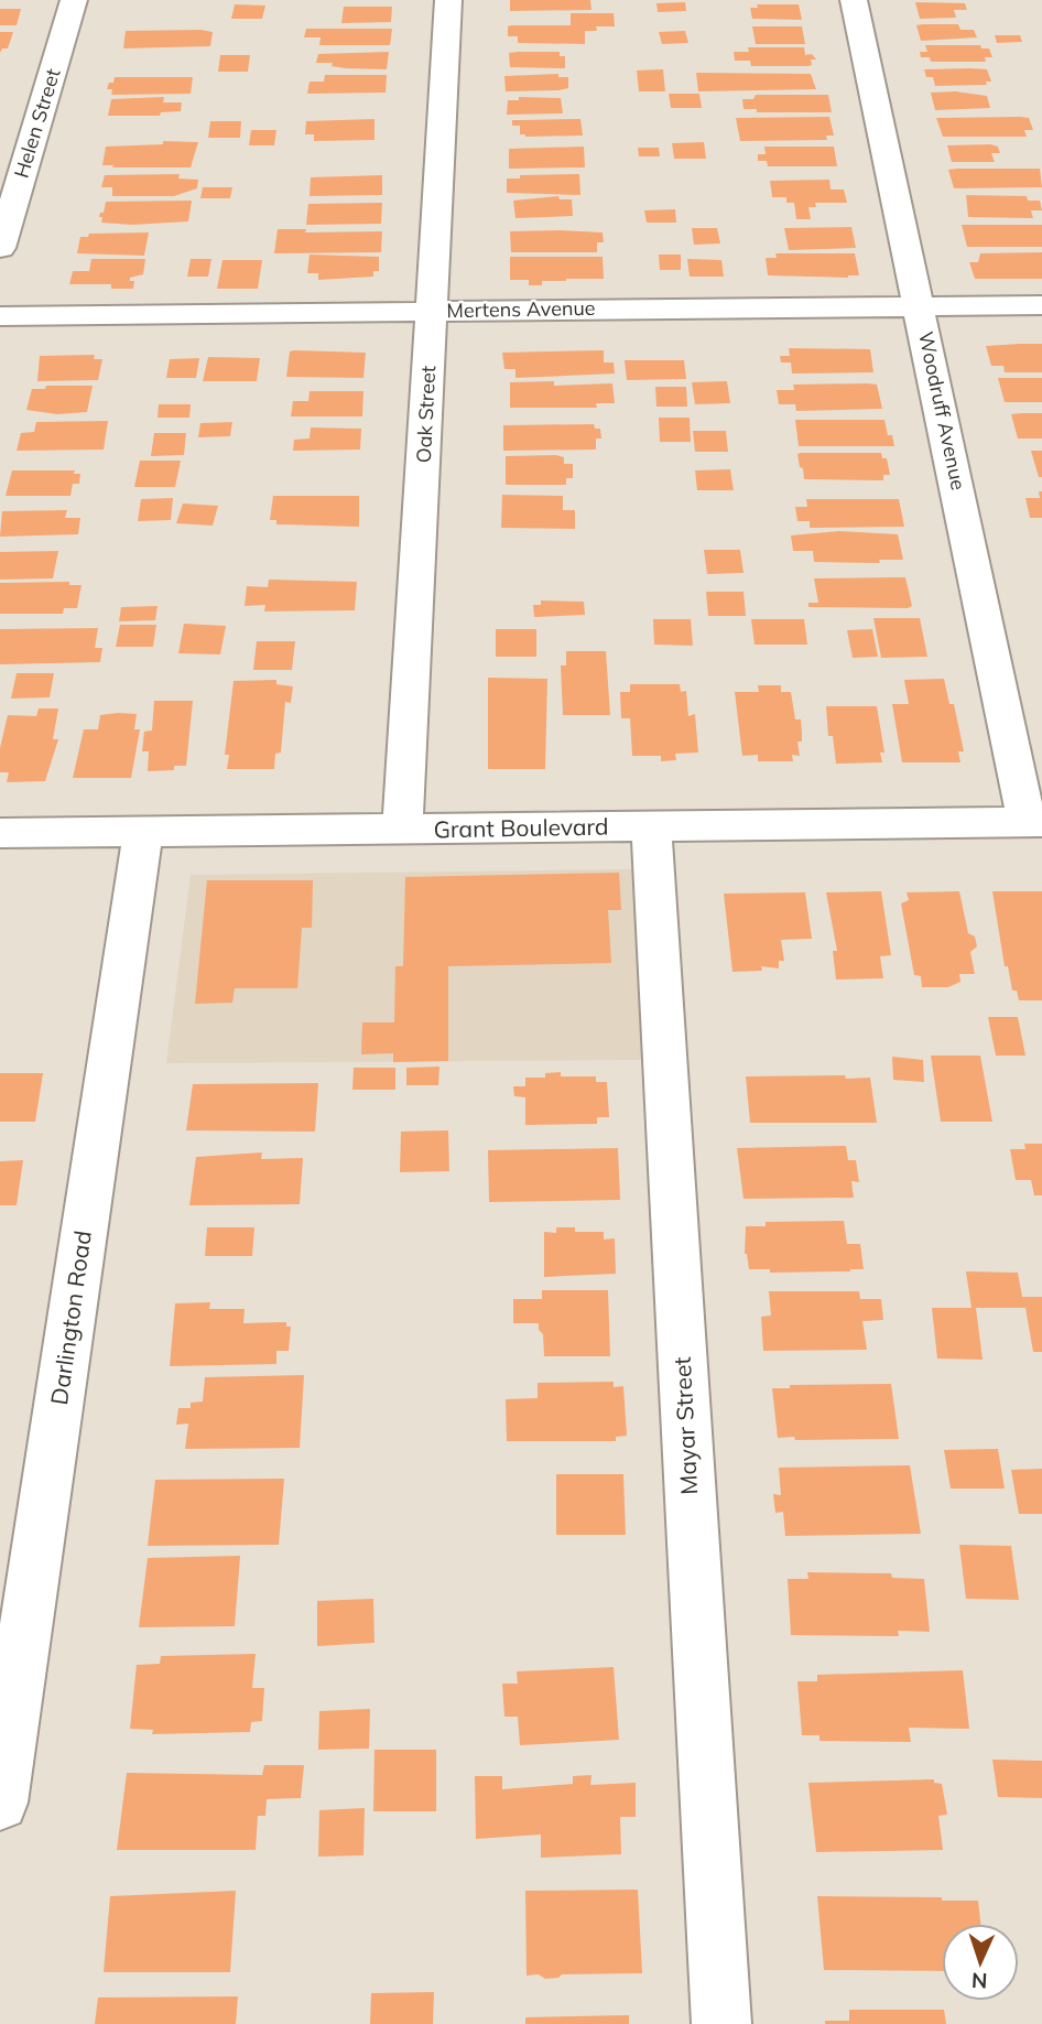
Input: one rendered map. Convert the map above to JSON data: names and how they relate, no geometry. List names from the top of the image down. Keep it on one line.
{"streets":{"street":["Helen Street","Mertens Avenue","Woodruff Avenue","Oak Street","Grant Boulevard","Darlington Road","Mayar Street"]},"crossings":[["Mertens Avenue","Woodruff Avenue"],["Mertens Avenue","Oak Street"],["Woodruff Avenue","Grant Boulevard"],["Oak Street","Grant Boulevard"],["Grant Boulevard","Darlington Road"],["Grant Boulevard","Mayar Street"]],"north":"bottom"}
